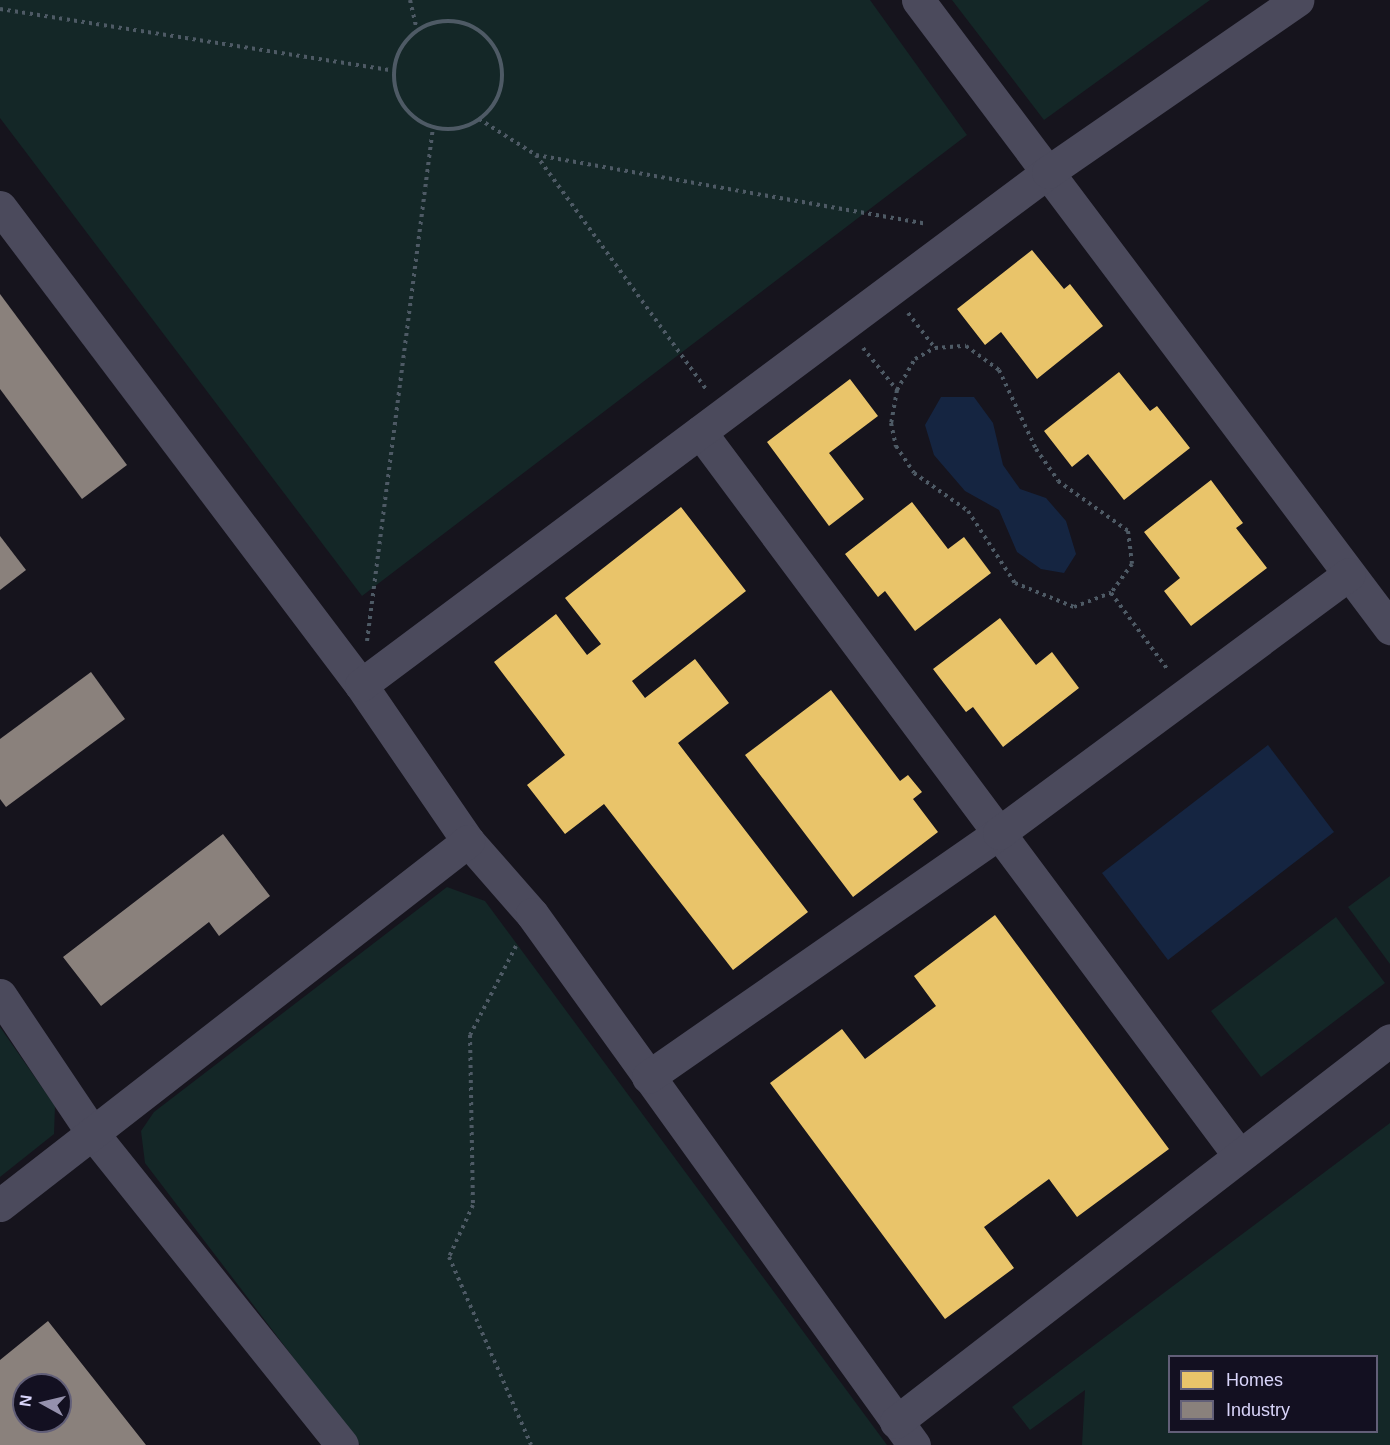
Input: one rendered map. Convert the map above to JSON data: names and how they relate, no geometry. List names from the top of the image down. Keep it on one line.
{"legend":["Homes","Industry"],"north":"left"}
